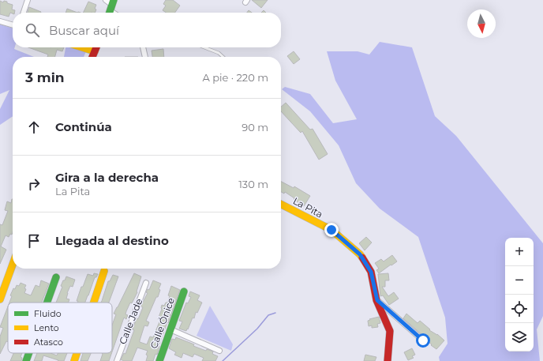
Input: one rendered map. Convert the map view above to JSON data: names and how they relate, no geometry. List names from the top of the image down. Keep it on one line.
{"streets":{"street":["La Pita","Calle Jade","Calle Ónice"]},"legend":["Fluido","Lento","Atasco"],"north":"bottom","page":{"search":"Buscar aquí","heading":["3 min","A pie · 220 m"],"list":[["Continúa","90 m"],["Gira a la derecha","La Pita","130 m"],"Llegada al destino"],"map_buttons":["+","−"]}}
